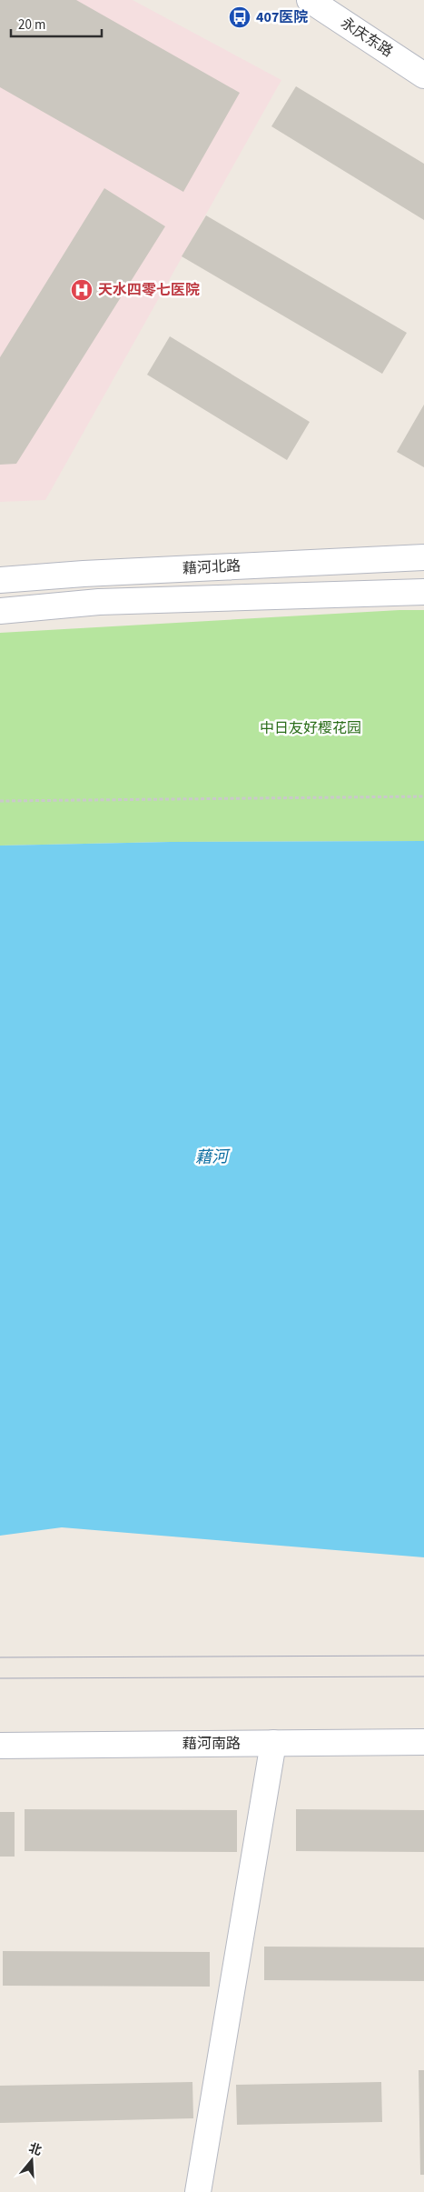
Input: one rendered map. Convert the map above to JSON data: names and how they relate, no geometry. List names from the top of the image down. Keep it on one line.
{"streets":{"main road":["永庆东路","藉河北路","藉河南路"]},"water":["藉河"],"parks":["中日友好樱花园"],"places":{"bus stop":["407医院"],"hospital":["天水四零七医院"]},"scale_bar":"20 m","north":"top"}
